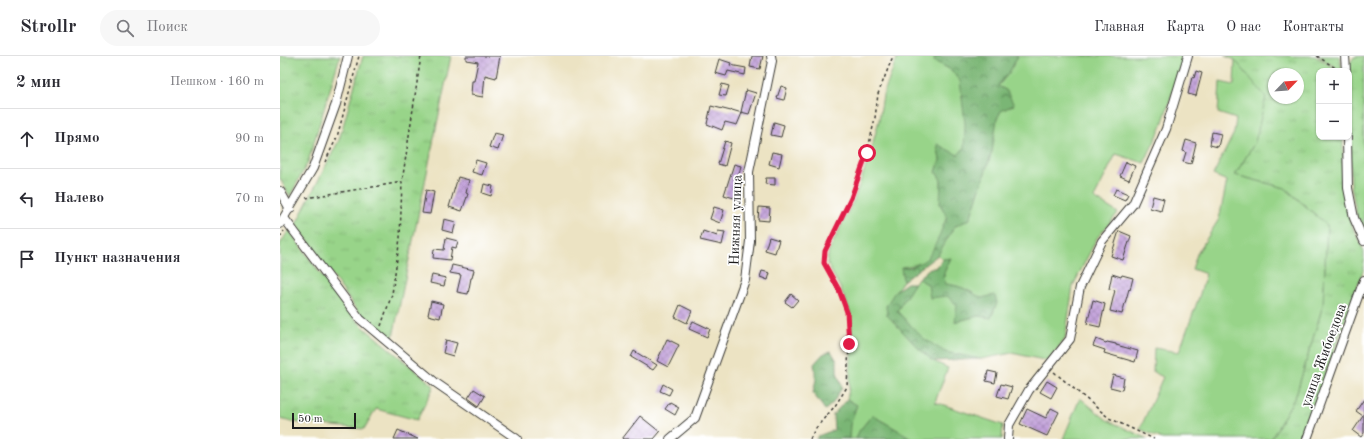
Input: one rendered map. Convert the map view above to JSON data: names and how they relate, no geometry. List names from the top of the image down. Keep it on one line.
{"streets":{"street":["Нижняя улица","улица Жибоедова"]},"scale_bar":"50 m","north":"top right","page":{"header":"Strollr","search":"Поиск","nav":["Главная","Карта","О нас","Контакты"],"heading":["2 мин","Пешком · 160 m"],"map_buttons":["+","−"],"list":[["Прямо","90 m"],["Налево","70 m"],"Пункт назначения"],"scale":"50 m"}}
